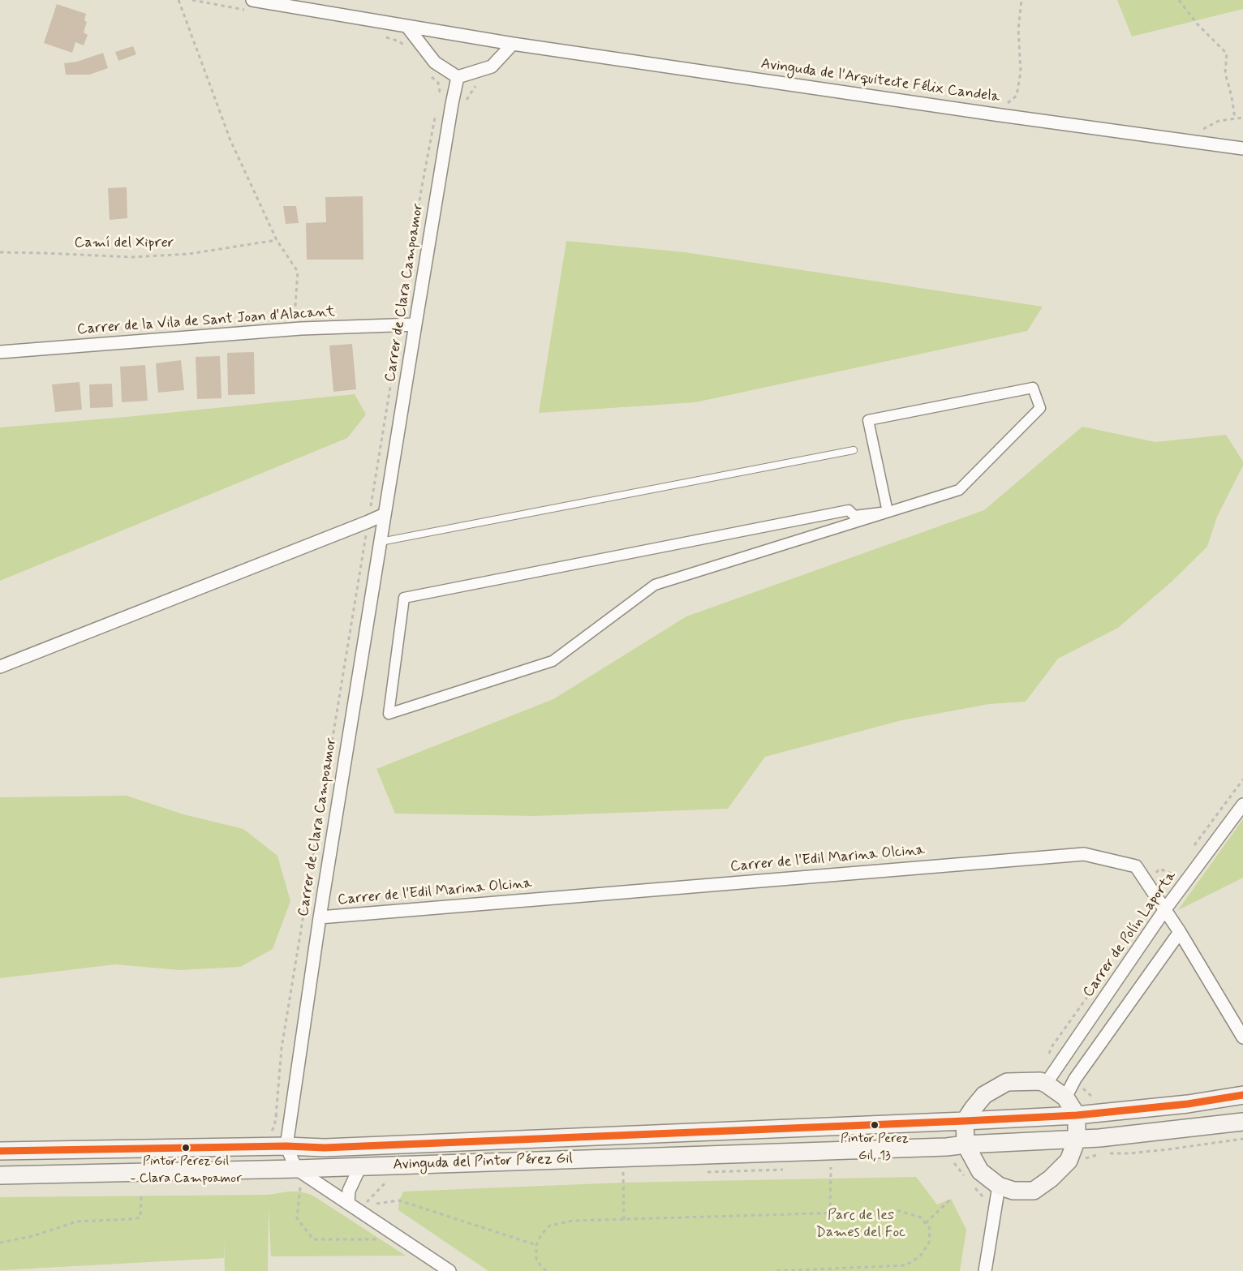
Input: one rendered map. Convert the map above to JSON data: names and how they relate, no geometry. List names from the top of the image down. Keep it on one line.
{"streets":{"main road":["Avinguda del Pintor Pérez Gil"],"street":["Avinguda de l'Arquitecte Félix Candela","Carrer de Clara Campoamor","Carrer de la Vila de Sant Joan d'Alacant","Carrer de l'Edil Marina Olcina","Carrer de Polín Laporta"],"path":["Camí del Xiprer"]},"crossings":[["Carrer de Clara Campoamor","Carrer de la Vila de Sant Joan d'Alacant"],["Carrer de Clara Campoamor","Carrer de l'Edil Marina Olcina"],["Carrer de Clara Campoamor","Avinguda del Pintor Pérez Gil"],["Carrer de l'Edil Marina Olcina","Carrer de Polín Laporta"]],"parks":["Parc de les Dames del Foc"],"places":["Pintor Perez Gil, 13","Pintor Perez Gil - Clara Campoamor"]}
